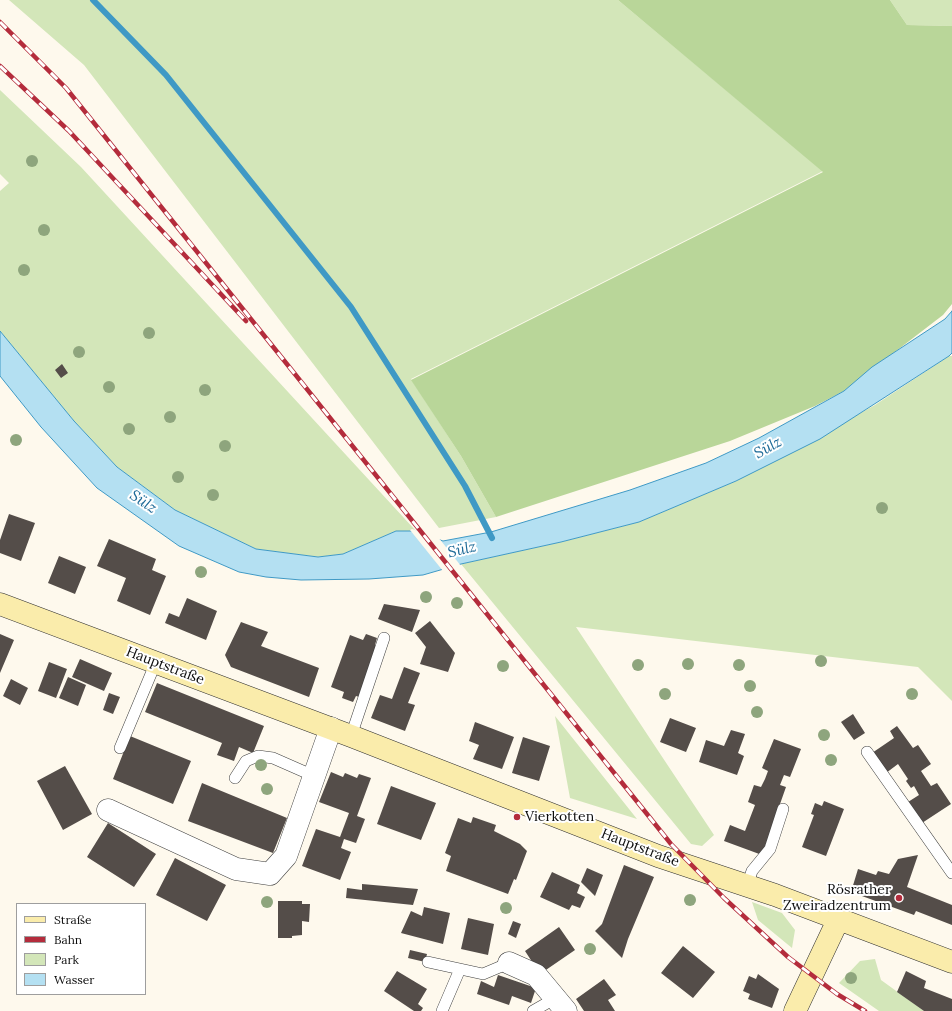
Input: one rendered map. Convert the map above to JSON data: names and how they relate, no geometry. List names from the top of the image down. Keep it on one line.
{"streets":{"main road":["Hauptstraße"]},"water":["Sülz"],"places":["Vierkotten","Rösrather Zweiradzentrum"],"legend":["Straße","Bahn","Park","Wasser"]}
